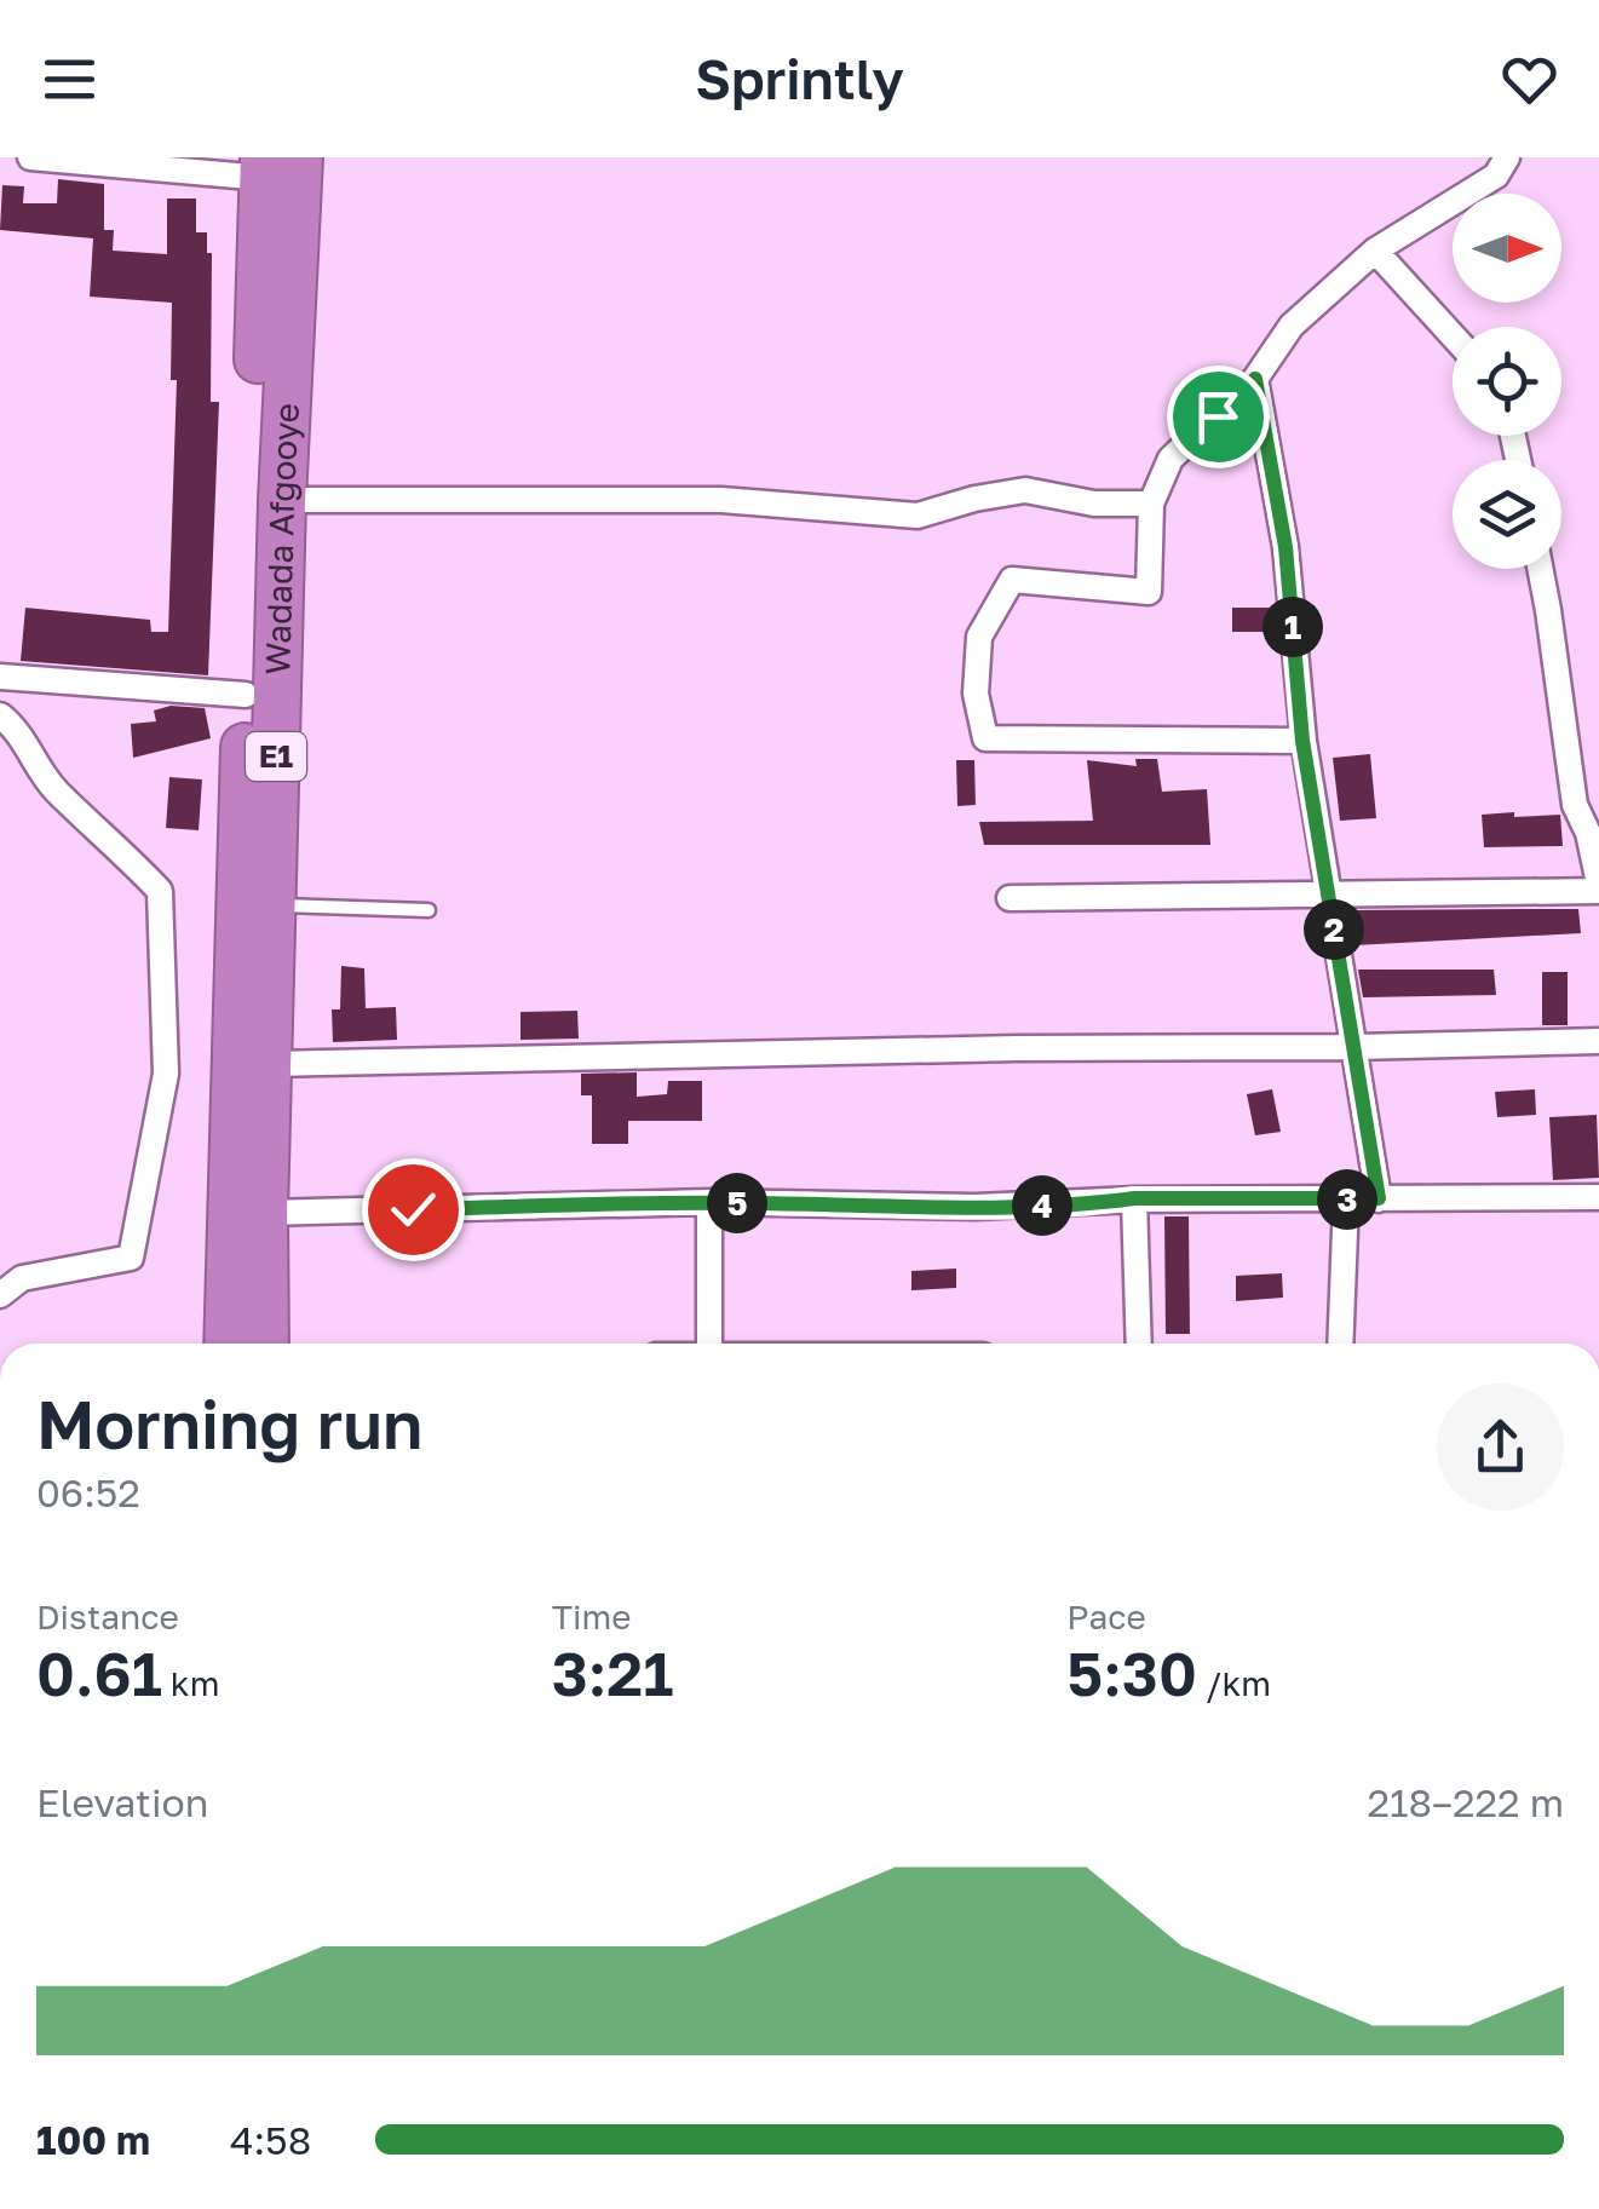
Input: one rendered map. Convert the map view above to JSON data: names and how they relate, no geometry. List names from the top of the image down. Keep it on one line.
{"streets":{"highway":["Wadada Afgooye","E1"]},"north":"right","page":{"header":"Sprintly","pins":["1","2","3","5","4"],"heading":["Morning run","06:52"],"stats":[["Distance","0.61 km"],["Time","3:21"],["Pace","5:30 /km"]],"chart":["Elevation","218–222 m"],"list":[{"name":"100 m","note":"4:58"}]}}
